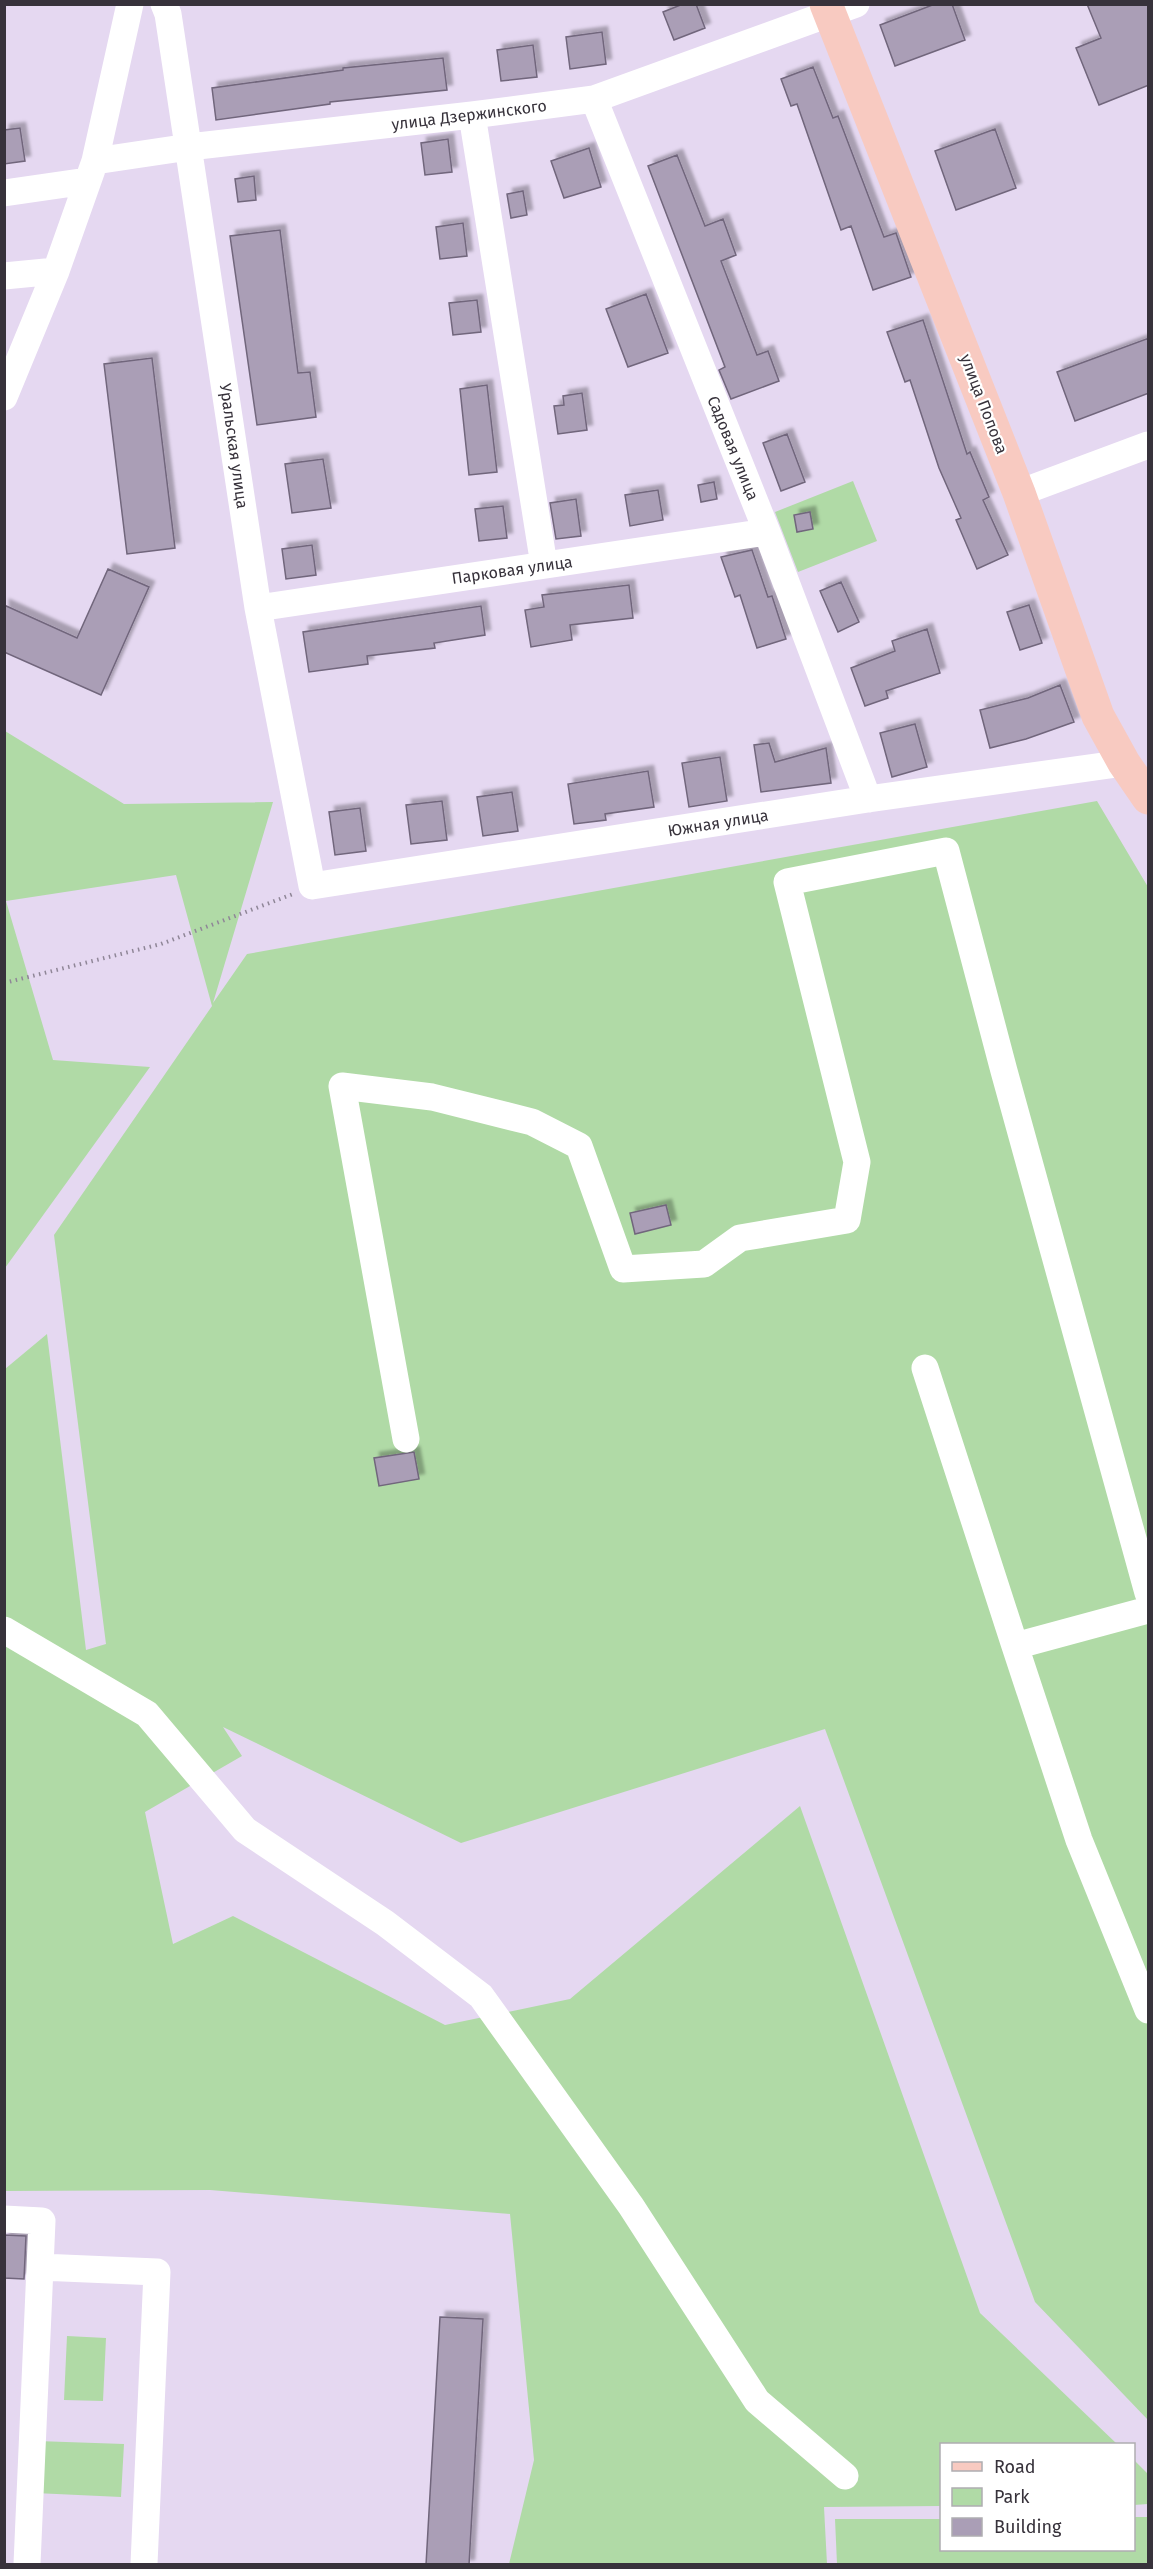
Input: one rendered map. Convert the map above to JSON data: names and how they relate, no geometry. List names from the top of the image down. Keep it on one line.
{"streets":{"main road":["улица Попова"],"street":["улица Дзержинского","Уральская улица","Садовая улица","Парковая улица","Южная улица"]},"crossings":[["улица Дзержинского","улица Попова"],["улица Дзержинского","Уральская улица"],["улица Дзержинского","Садовая улица"],["улица Попова","Южная улица"],["Уральская улица","Парковая улица"],["Уральская улица","Южная улица"],["Садовая улица","Парковая улица"],["Садовая улица","Южная улица"]],"legend":["Road","Park","Building"]}
